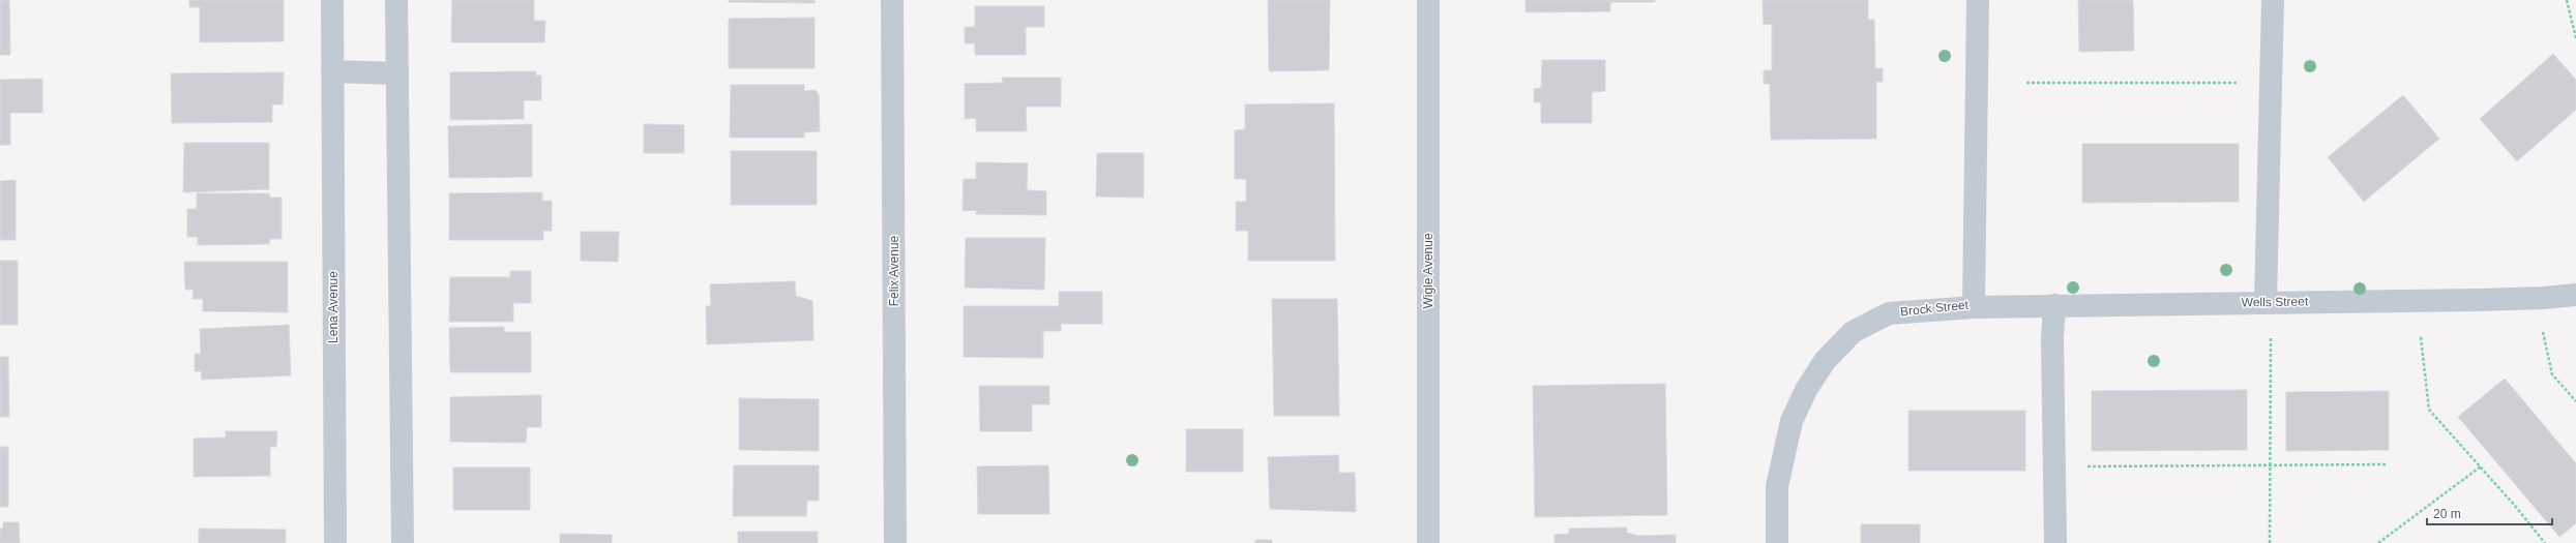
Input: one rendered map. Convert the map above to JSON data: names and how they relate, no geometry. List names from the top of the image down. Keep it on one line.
{"streets":{"street":["Felix Avenue","Wigle Avenue","Wells Street","Lena Avenue","Brock Street"]},"crossings":[["Wells Street","Brock Street"]],"scale_bar":"20 m"}
